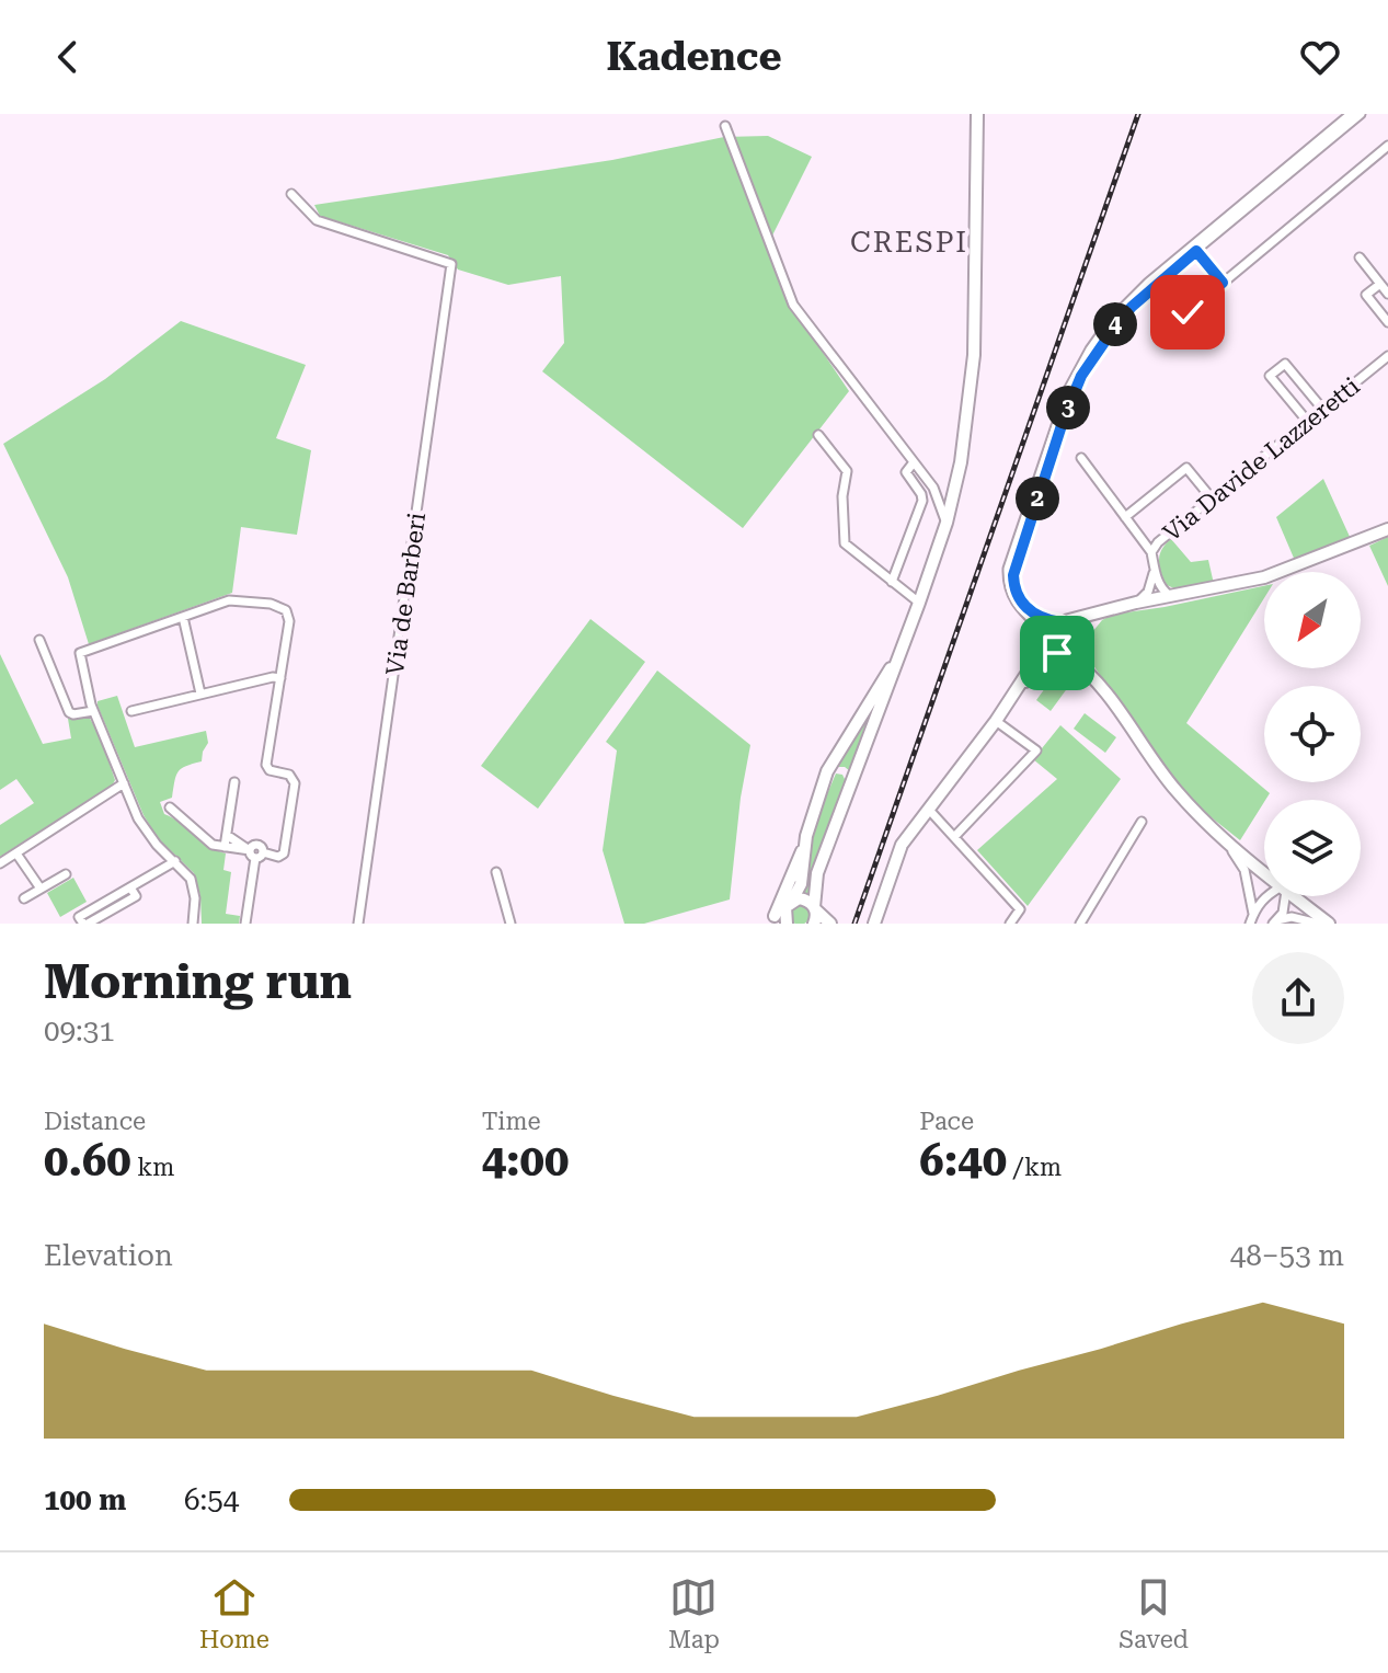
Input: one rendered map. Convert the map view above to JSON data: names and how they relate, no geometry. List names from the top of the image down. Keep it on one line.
{"streets":{"street":["Via Davide Lazzeretti","Via de Barberi"]},"districts":["CRESPI"],"north":"bottom left","page":{"header":"Kadence","pins":["4","3","2"],"heading":["Morning run","09:31"],"stats":[["Distance","0.60 km"],["Time","4:00"],["Pace","6:40 /km"]],"chart":["Elevation","48–53 m"],"list":[{"name":"100 m","note":"6:54"}],"tabs":["Home","Map","Saved"]}}
